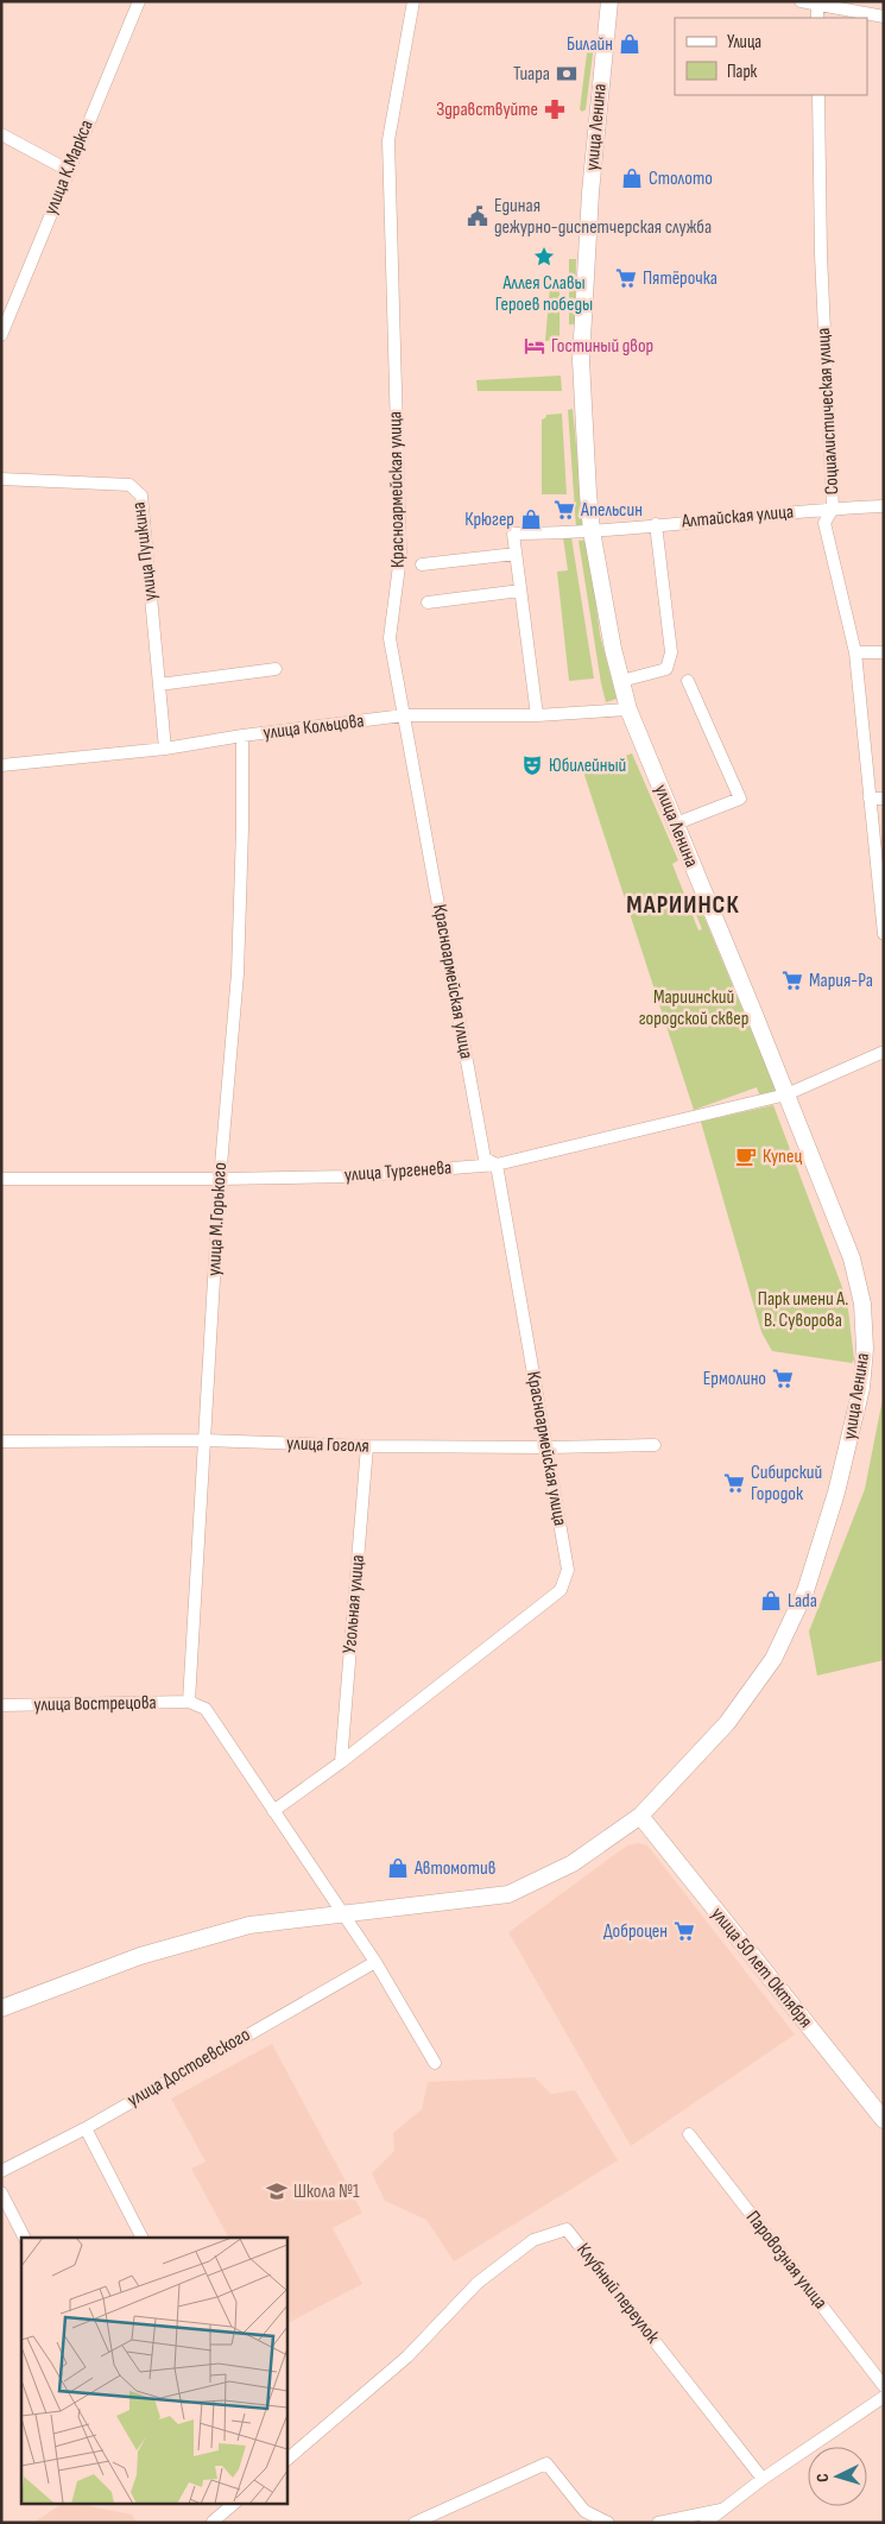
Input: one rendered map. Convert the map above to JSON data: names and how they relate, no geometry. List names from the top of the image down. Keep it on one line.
{"streets":{"main road":["улица Ленина","улица 50 лет Октября"],"street":["улица К.Маркса","Социалистическая улица","Красноармейская улица","Алтайская улица","улица Пушкина","улица Кольцова","улица Тургенева","улица М.Горького","улица Гоголя","Угольная улица","улица Вострецова","улица Достоевского","Паровозная улица","Клубный переулок"]},"crossings":[["улица Ленина","Алтайская улица"],["улица Ленина","улица Кольцова"],["улица Ленина","улица Тургенева"],["улица Ленина","улица 50 лет Октября"],["Социалистическая улица","Алтайская улица"],["Красноармейская улица","улица Кольцова"],["Красноармейская улица","улица Тургенева"],["Красноармейская улица","улица Гоголя"],["Красноармейская улица","Угольная улица"],["улица Пушкина","улица Кольцова"],["улица Кольцова","улица М.Горького"],["улица Тургенева","улица М.Горького"],["улица М.Горького","улица Гоголя"],["улица М.Горького","улица Вострецова"],["улица Гоголя","Угольная улица"]],"districts":["МАРИИНСК"],"parks":["Мариинский городской сквер","Парк имени А. В. Суворова"],"places":{"shop":["Билайн","Столото","Крюгер","Lada","Автомотив"],"bank":["Тиара"],"pharmacy":["Здравствуйте"],"public building":["Единая дежурно-диспетчерская служба"],"place":["Аллея Славы Героев победы"],"supermarket":["Пятёрочка","Апельсин","Мария-Ра","Ермолино","Сибирский Городок","Доброцен"],"hotel":["Гостиный двор"],"theatre":["Юбилейный"],"cafe":["Купец"],"school or university":["Школа №1"]},"legend":["Улица","Парк"],"north":"left"}
